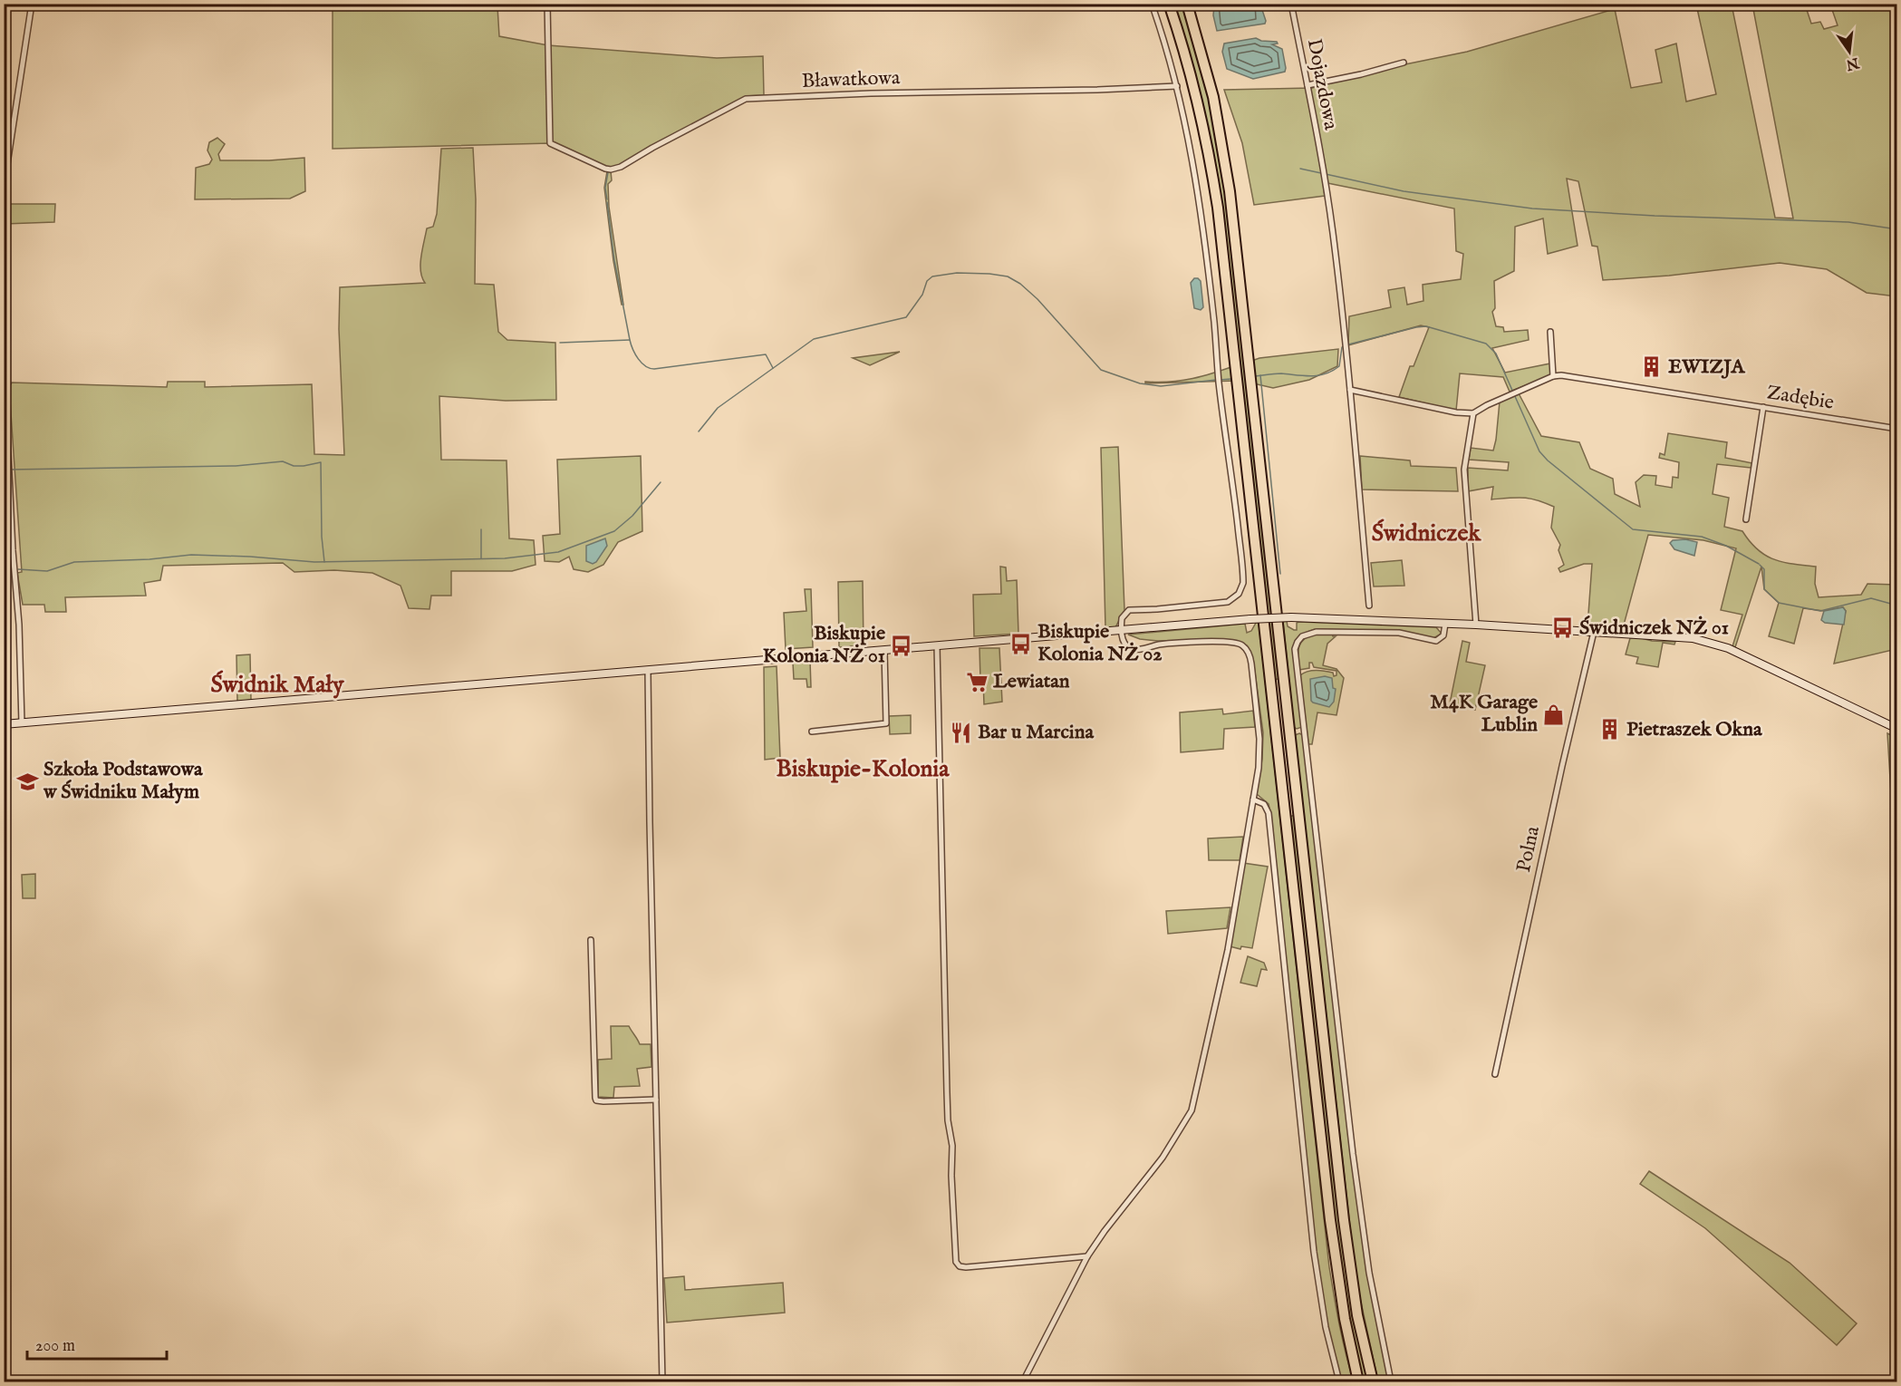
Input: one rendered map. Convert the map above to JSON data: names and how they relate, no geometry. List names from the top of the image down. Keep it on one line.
{"streets":{"street":["Bławatkowa","Dojazdowa","Zadębie","Polna"]},"districts":["Świdniczek","Świdnik Mały","Biskupie-Kolonia"],"places":{"building":["EWIZJA","Pietraszek Okna"],"bus stop":["Świdniczek NŻ 01","Biskupie Kolonia NŻ 02","Biskupie Kolonia NŻ 01"],"supermarket":["Lewiatan"],"shop":["M4K Garage Lublin"],"restaurant":["Bar u Marcina"],"school or university":["Szkoła Podstawowa w Świdniku Małym"]},"scale_bar":"200 m","north":"bottom"}
